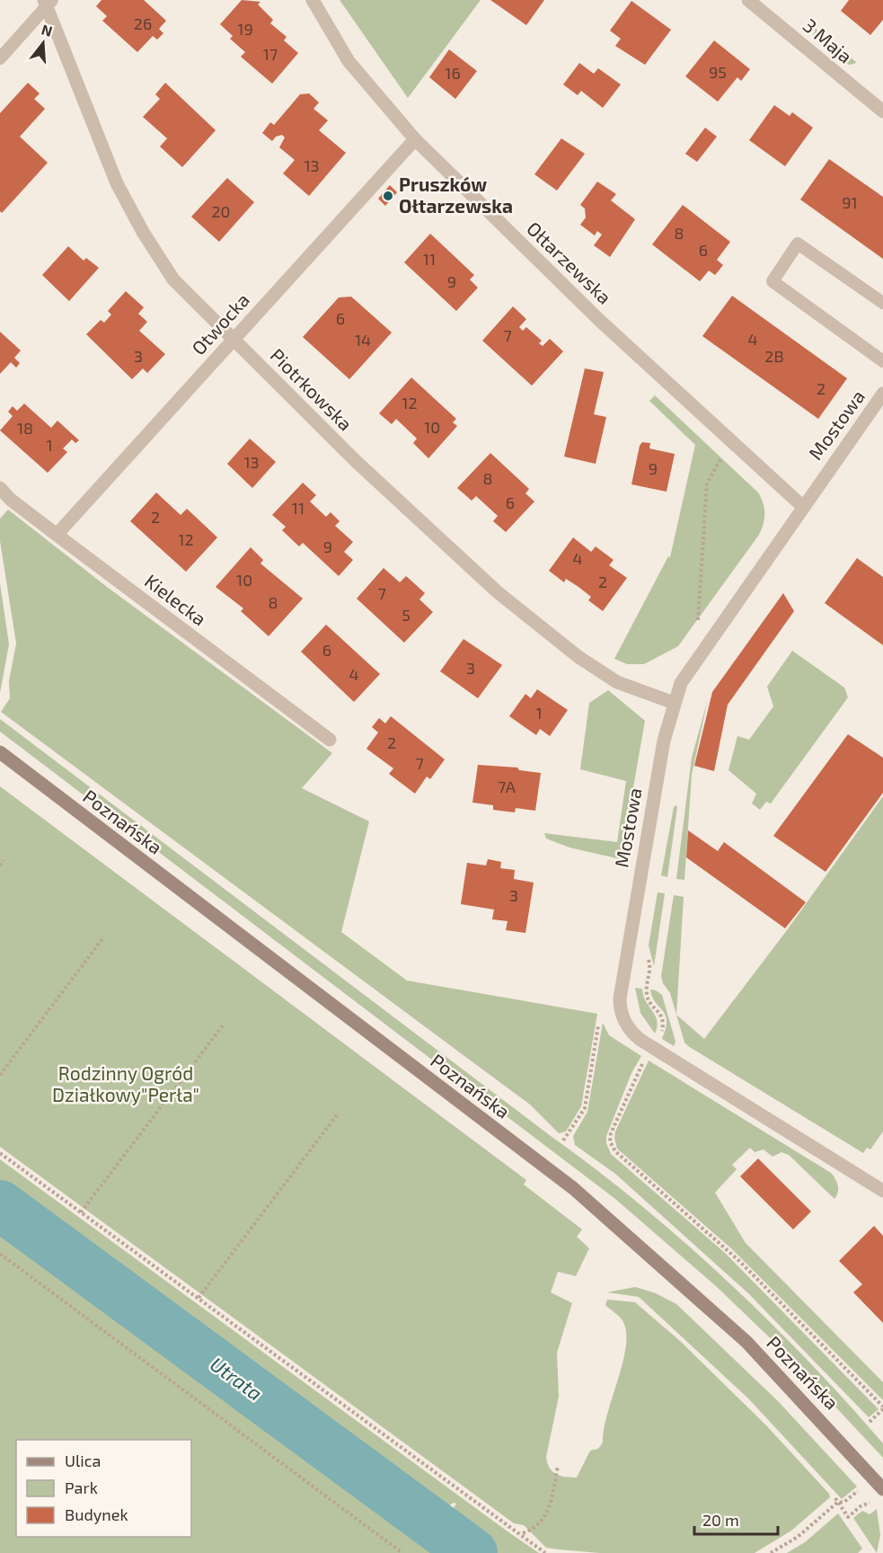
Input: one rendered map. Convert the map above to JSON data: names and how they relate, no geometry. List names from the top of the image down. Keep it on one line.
{"streets":{"main road":["Poznańska"],"street":["3 Maja","Ołtarzewska","Otwocka","Piotrkowska","Mostowa","Kielecka"]},"crossings":[["Ołtarzewska","Otwocka"],["Ołtarzewska","Mostowa"],["Otwocka","Piotrkowska"],["Otwocka","Kielecka"],["Piotrkowska","Mostowa"]],"water":["Utrata"],"parks":["Rodzinny Ogród Działkowy\"Perła\""],"places":["Pruszków Ołtarzewska"],"house_numbers":["26","19","17","95","16","13","91","20","8","6","11","9","6","7","4","14","3","2B","2","12","10","18","1","13","9","8","6","11","2","12","9","4","10","2","7","8","5","6","3","4","1","2","7","7A","3"],"legend":["Ulica","Park","Budynek"],"scale_bar":"20 m","north":"top"}
